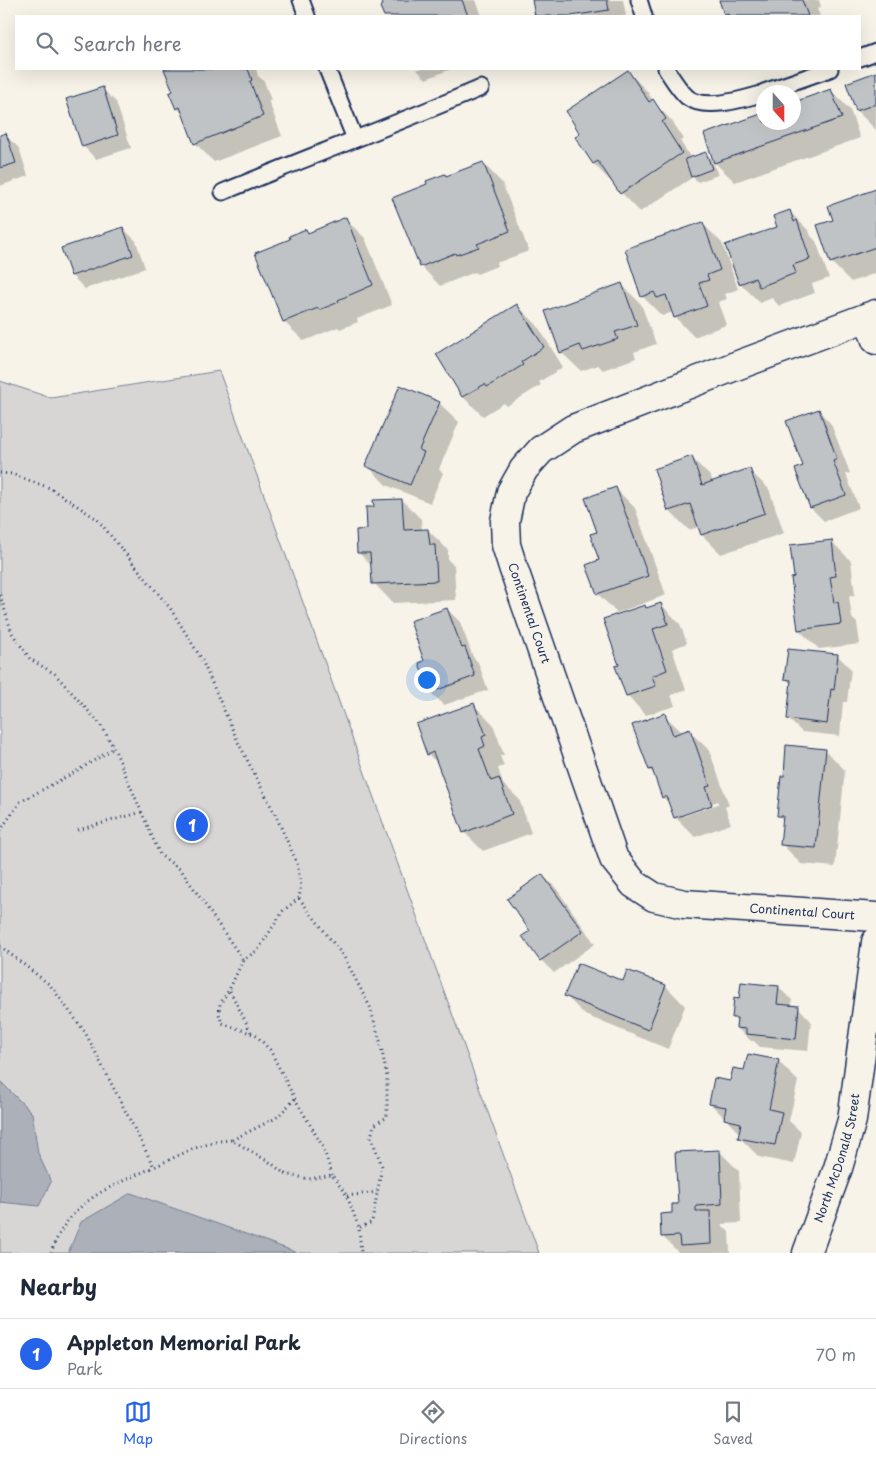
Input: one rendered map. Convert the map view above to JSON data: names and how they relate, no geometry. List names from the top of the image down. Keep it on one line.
{"streets":{"street":["Continental Court","North McDonald Street"]},"north":"bottom","page":{"search":"Search here","pins":"1","heading":"Nearby","list":[{"mark":"1","name":"Appleton Memorial Park","note":"Park","value":"70 m"}],"nav":["Map","Directions","Saved"]}}
